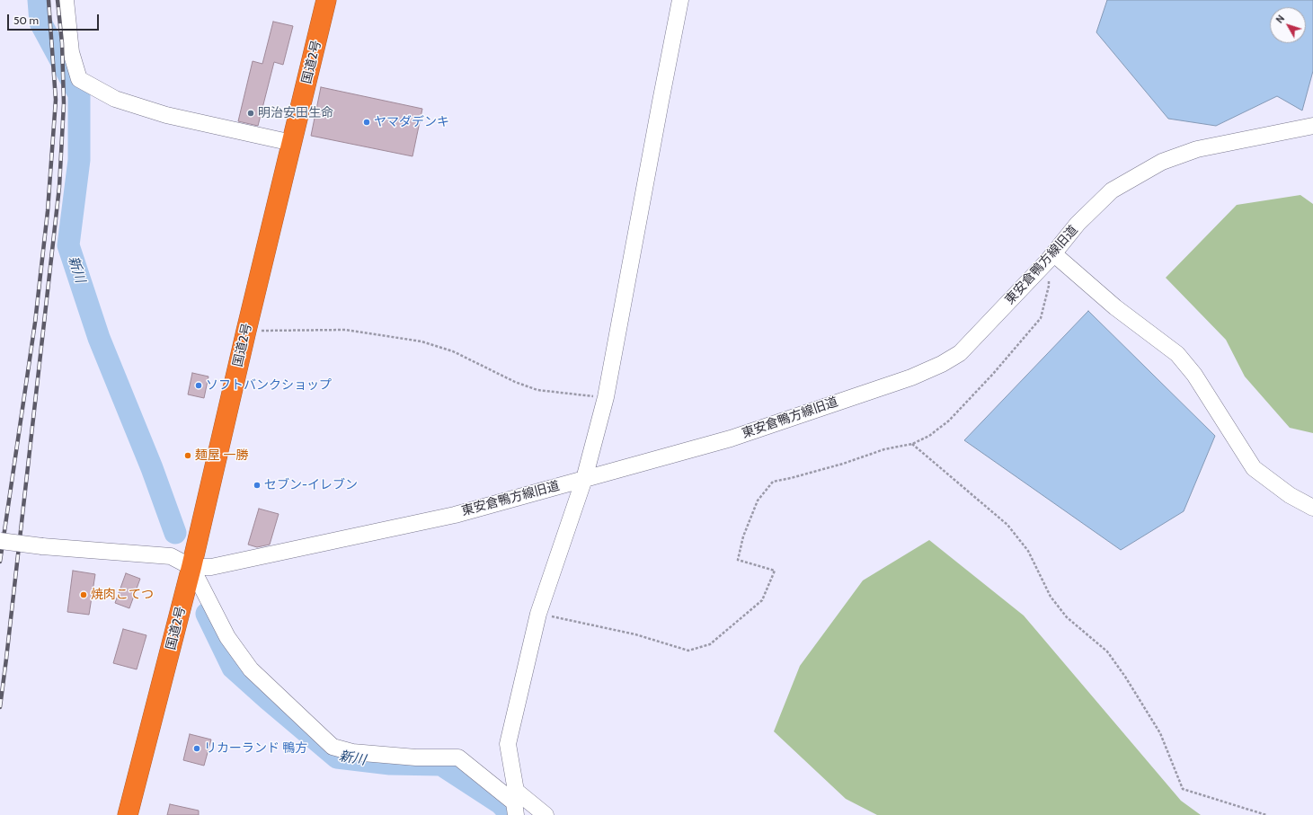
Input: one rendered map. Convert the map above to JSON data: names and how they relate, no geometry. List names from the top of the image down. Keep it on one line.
{"streets":{"highway":["国道2号"],"street":["東安倉鴨方線旧道"]},"crossings":[["国道2号","東安倉鴨方線旧道"]],"water":["新川"],"places":["明治安田生命","ヤマダデンキ","ソフトバンクショップ","麺屋 一勝","セブン-イレブン","焼肉こてつ","リカーランド 鴨方"],"scale_bar":"50 m","north":"top left"}
